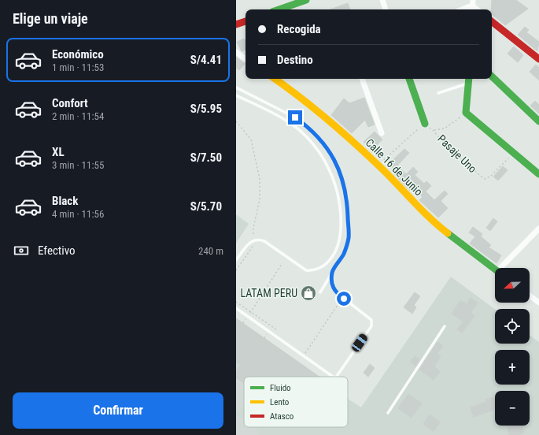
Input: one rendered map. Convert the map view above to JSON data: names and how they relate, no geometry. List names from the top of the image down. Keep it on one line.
{"streets":{"street":["Calle 16 de Junio"],"path":["Pasaje Uno"]},"places":{"shop":["LATAM PERU"]},"legend":["Fluido","Lento","Atasco"],"north":"left","page":{"heading":"Elige un viaje","banner":["Recogida","Destino"],"list":[{"name":"Económico","note":"1 min · 11:53","value":"S/4.41"},{"name":"Confort","note":"2 min · 11:54","value":"S/5.95"},{"name":"XL","note":"3 min · 11:55","value":"S/7.50"},{"name":"Black","note":"4 min · 11:56","value":"S/5.70"}],"pay":["Efectivo","240 m"],"map_buttons":["+","−"],"buttons":"Confirmar"}}
